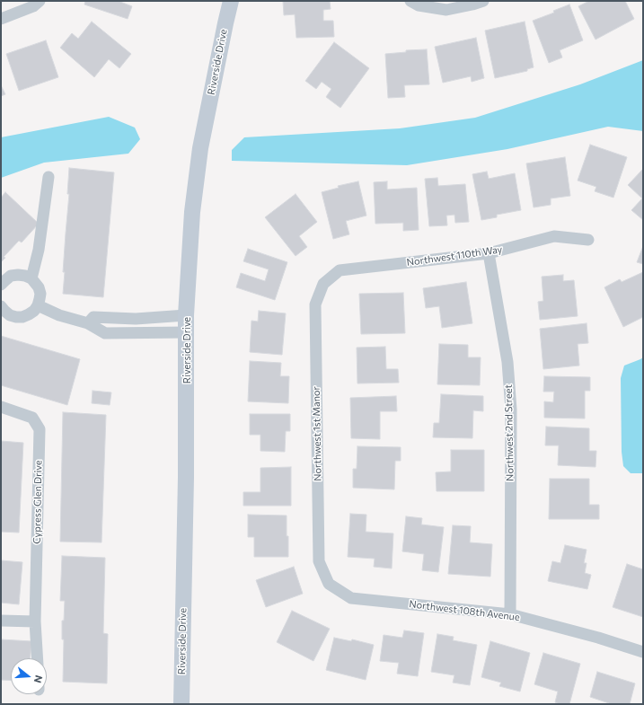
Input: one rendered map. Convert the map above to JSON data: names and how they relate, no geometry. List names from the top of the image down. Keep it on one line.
{"streets":{"street":["Riverside Drive","Northwest 110th Way","Northwest 2nd Street","Northwest 1st Manor","Cypress Glen Drive","Northwest 108th Avenue"]},"crossings":[["Northwest 110th Way","Northwest 2nd Street"],["Northwest 110th Way","Northwest 1st Manor"],["Northwest 2nd Street","Northwest 108th Avenue"],["Northwest 1st Manor","Northwest 108th Avenue"]],"north":"right"}
